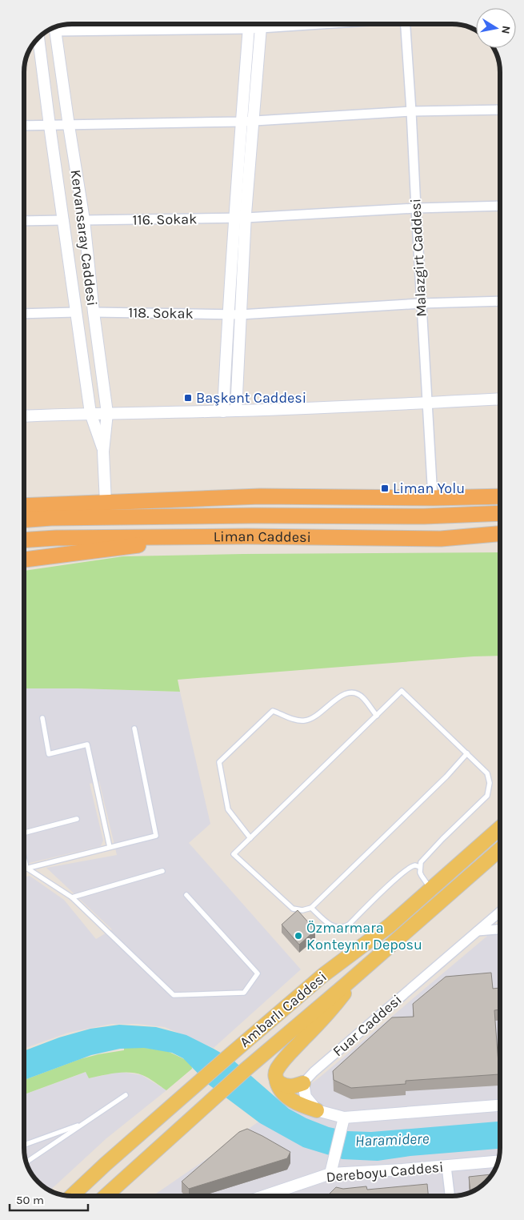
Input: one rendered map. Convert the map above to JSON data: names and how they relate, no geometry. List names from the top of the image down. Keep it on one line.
{"streets":{"highway":["Liman Caddesi"],"main road":["Ambarlı Caddesi"],"street":["116. Sokak","Kervansaray Caddesi","Malazgirt Caddesi","118. Sokak","Fuar Caddesi","Dereboyu Caddesi"]},"crossings":[["116. Sokak","Kervansaray Caddesi"],["116. Sokak","Malazgirt Caddesi"],["Kervansaray Caddesi","118. Sokak"],["Malazgirt Caddesi","118. Sokak"]],"water":["Haramidere"],"places":{"transit":["Başkent Caddesi","Liman Yolu"],"other":["Özmarmara Konteynır Deposu"]},"scale_bar":"50 m","north":"right"}
